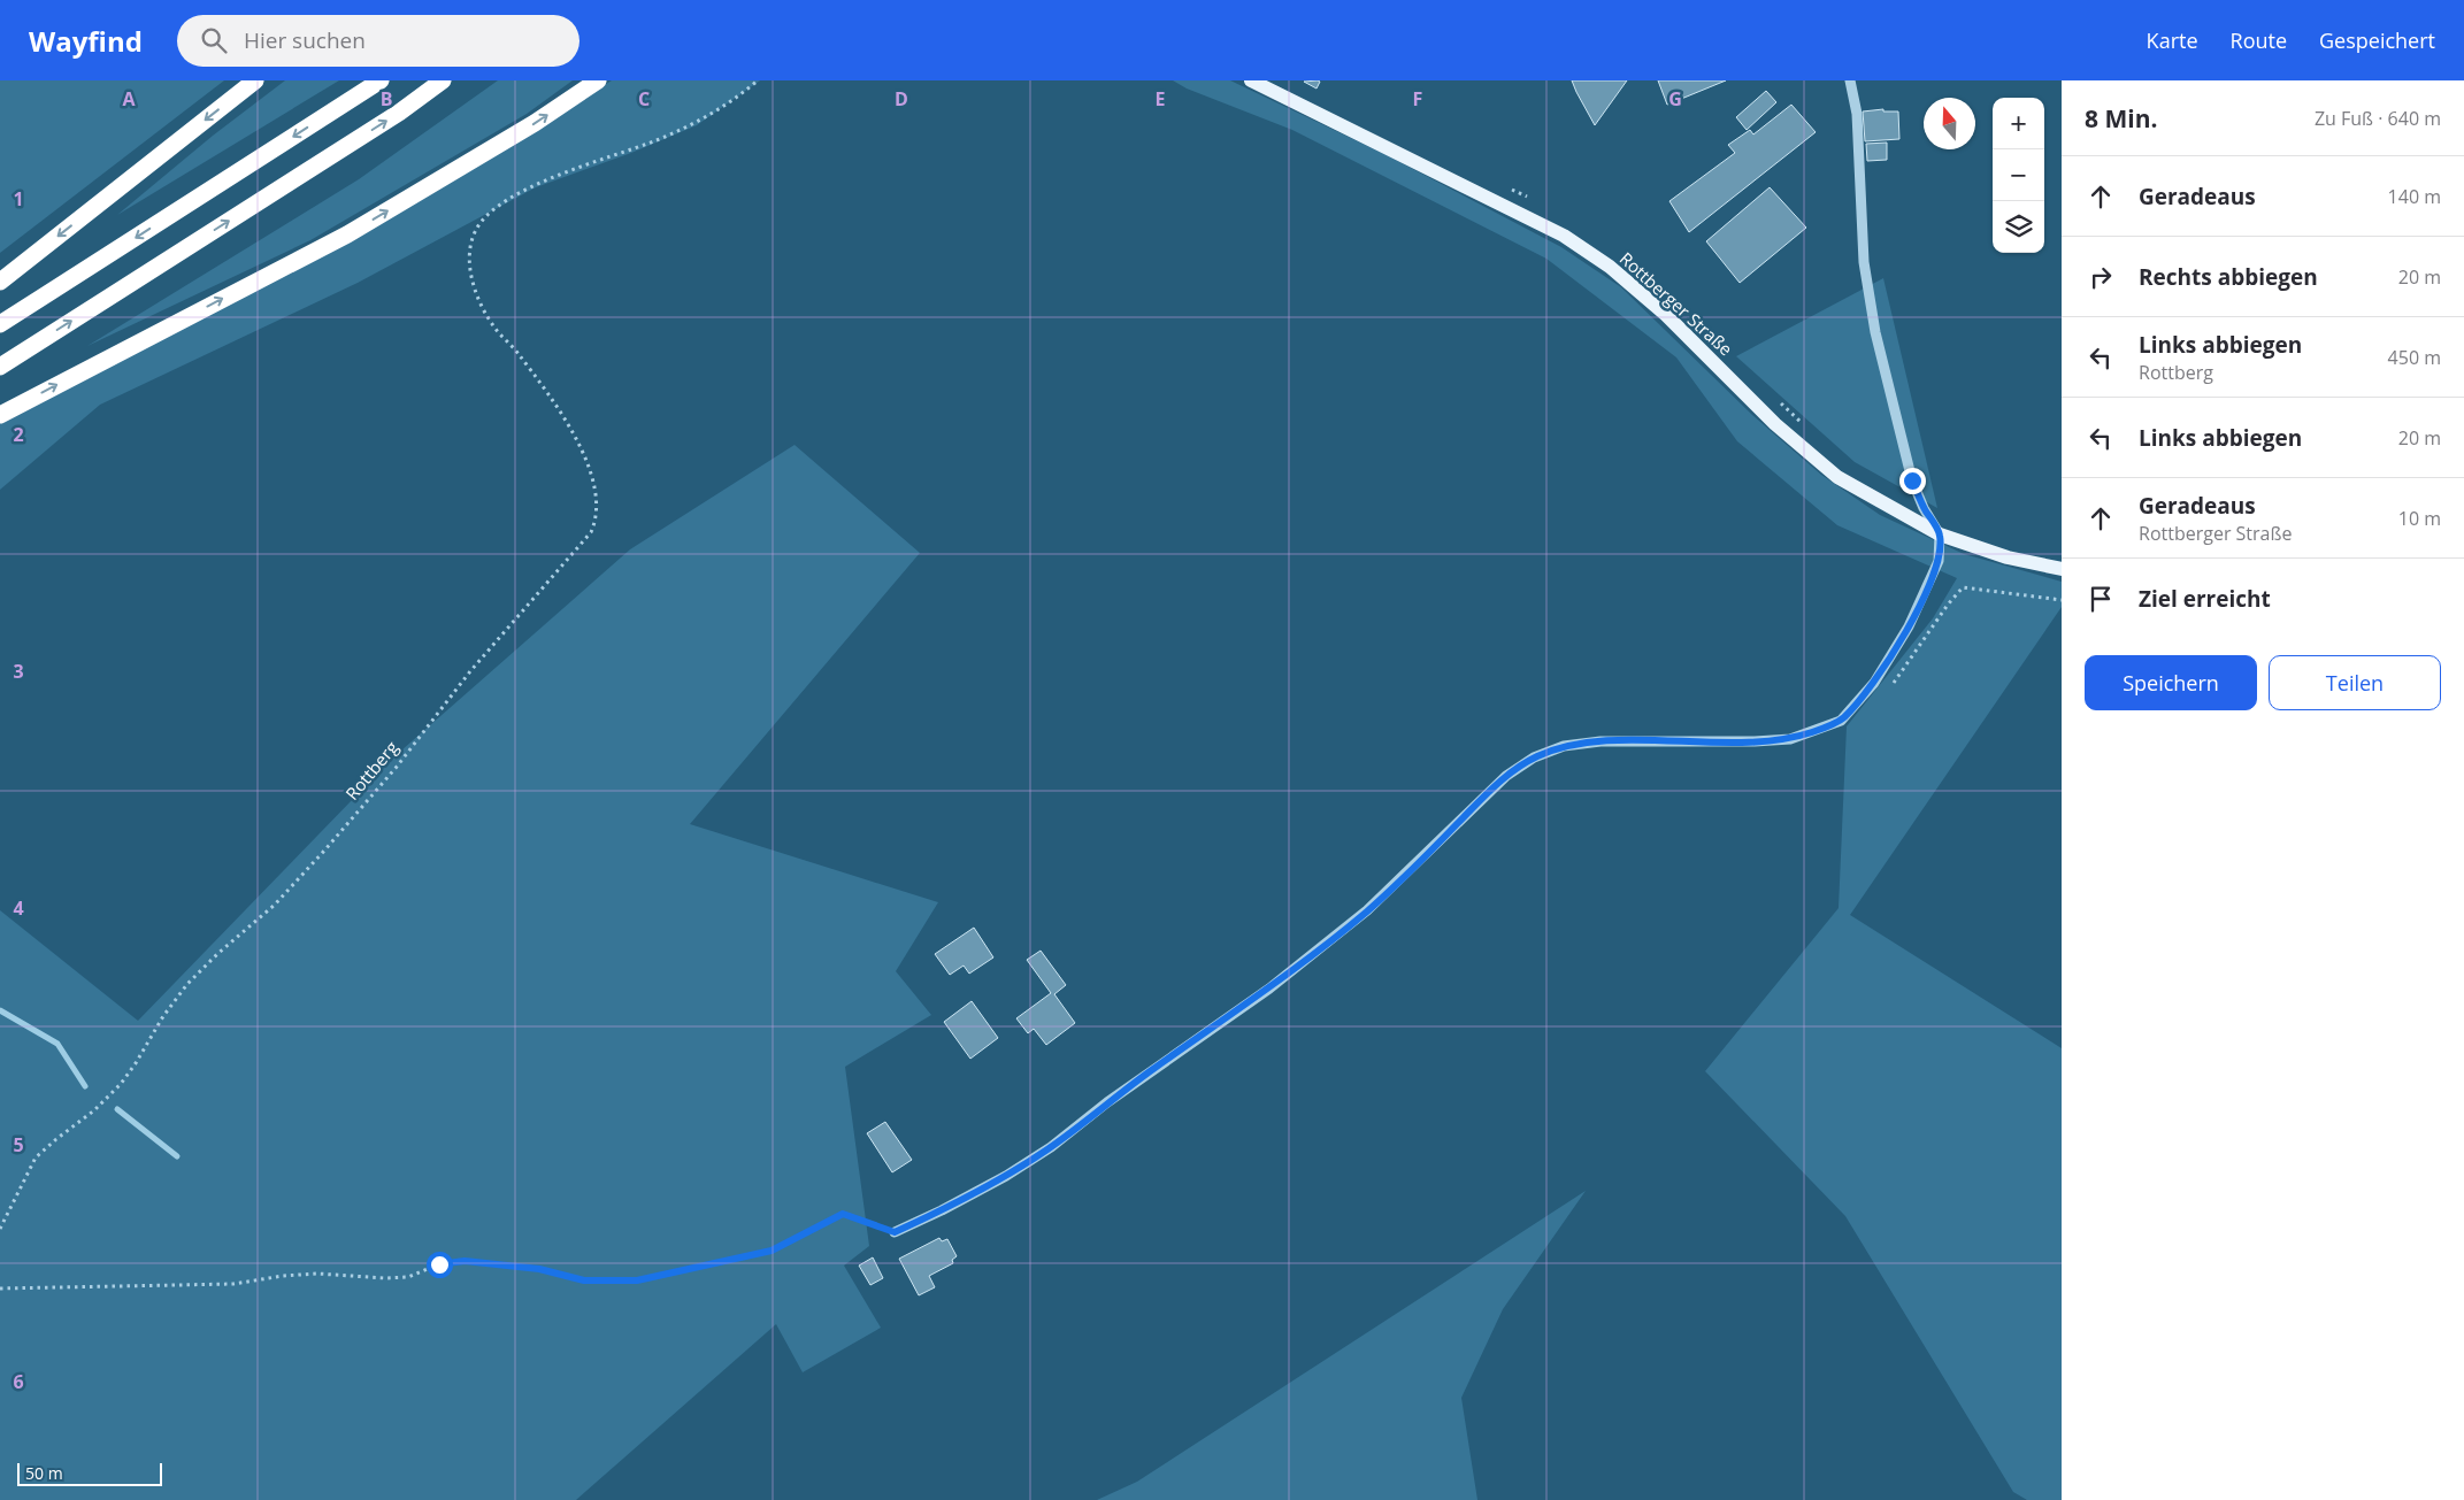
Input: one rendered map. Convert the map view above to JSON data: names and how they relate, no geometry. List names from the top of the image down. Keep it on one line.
{"streets":{"main road":["Rottberger Straße"],"path":["Rottberg"]},"scale_bar":"50 m","north":"top","page":{"header":"Wayfind","search":"Hier suchen","nav":["Karte","Route","Gespeichert"],"heading":["8 Min.","Zu Fuß · 640 m"],"map_buttons":["+","−"],"list":[["Geradeaus","140 m"],["Rechts abbiegen","20 m"],["Links abbiegen","Rottberg","450 m"],["Links abbiegen","20 m"],["Geradeaus","Rottberger Straße","10 m"],"Ziel erreicht"],"buttons":["Speichern","Teilen"],"scale":"50 m"},"grid":{"columns":["A","B","C","D","E","F","G"],"rows":["1","2","3","4","5","6"]}}
